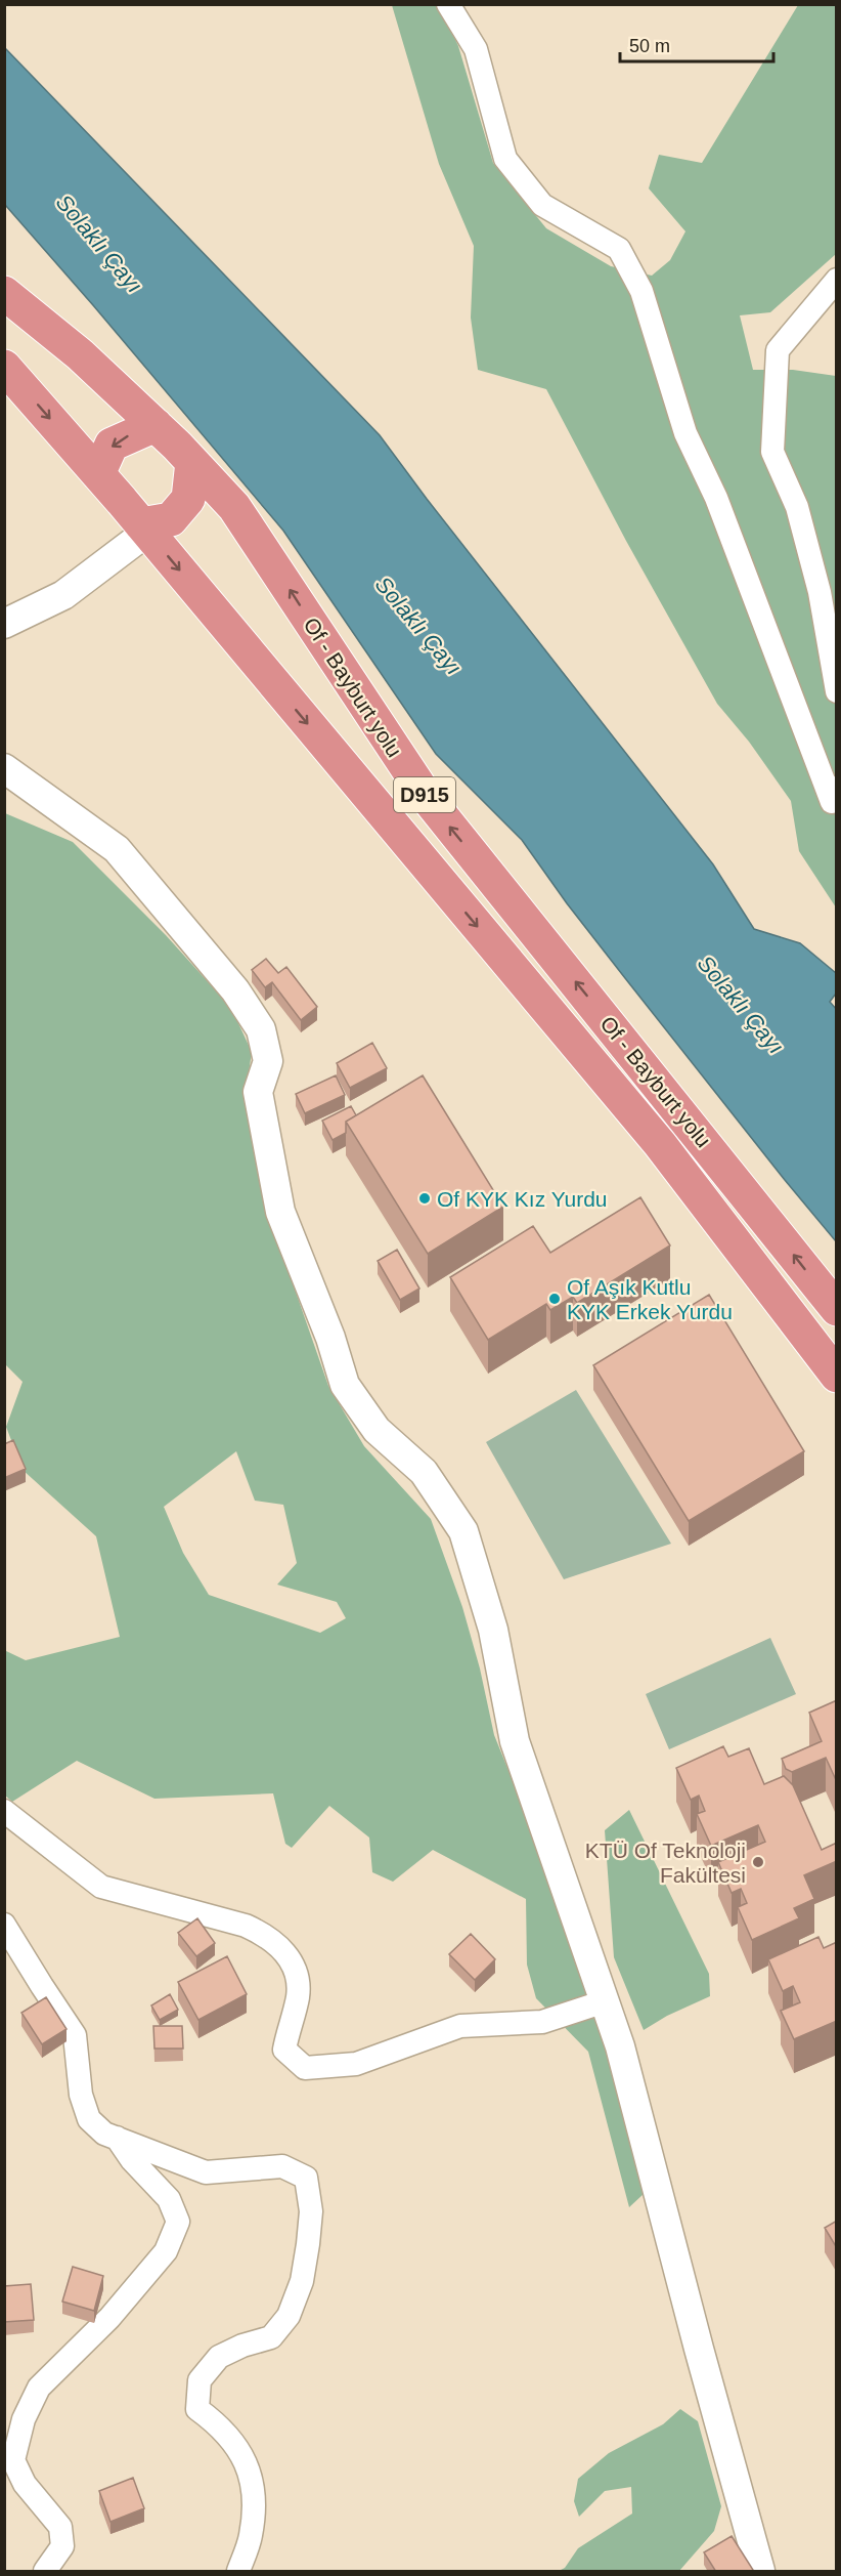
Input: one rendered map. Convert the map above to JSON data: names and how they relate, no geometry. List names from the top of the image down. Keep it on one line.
{"streets":{"highway":["Of - Bayburt yolu","D915"]},"water":["Solaklı Çayı"],"places":["Of KYK Kız Yurdu","Of Aşık Kutlu KYK Erkek Yurdu","KTÜ Of Teknoloji Fakültesi"],"scale_bar":"50 m"}
